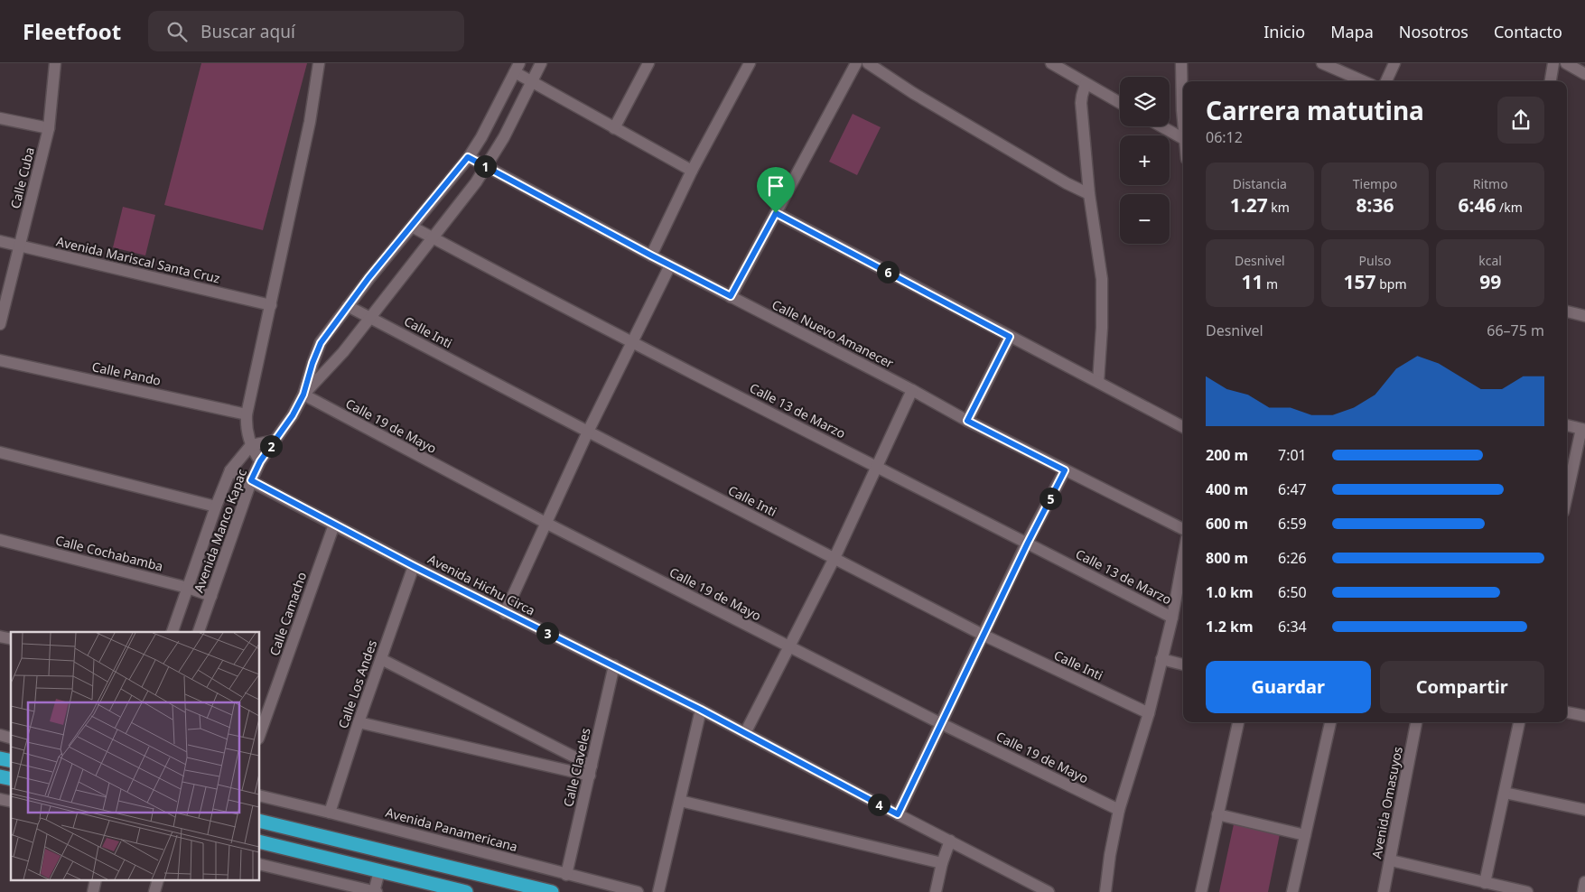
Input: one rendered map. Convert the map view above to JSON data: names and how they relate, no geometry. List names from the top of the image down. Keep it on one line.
{"streets":{"street":["Calle Cuba","Avenida Mariscal Santa Cruz","Calle Inti","Calle Nuevo Amanecer","Calle Pando","Calle 13 de Marzo","Calle 19 de Mayo","Avenida Manco Kapac","Calle Cochabamba","Avenida Hichu Circa","Calle Camacho","Calle Los Andes","Calle Claveles","Avenida Omasuyos","Avenida Panamericana"]},"crossings":[["Calle Cuba","Avenida Mariscal Santa Cruz"],["Calle 19 de Mayo","Avenida Manco Kapac"],["Avenida Manco Kapac","Calle Cochabamba"],["Avenida Manco Kapac","Avenida Hichu Circa"],["Avenida Hichu Circa","Calle Camacho"],["Avenida Hichu Circa","Calle Los Andes"],["Avenida Hichu Circa","Calle Claveles"],["Calle Los Andes","Avenida Panamericana"],["Calle Claveles","Avenida Panamericana"]],"page":{"header":"Fleetfoot","search":"Buscar aquí","nav":["Inicio","Mapa","Nosotros","Contacto"],"map_buttons":["+","−"],"heading":["Carrera matutina","06:12"],"pins":["1","6","2","5","3","4"],"stats":[["Distancia","1.27 km"],["Tiempo","8:36"],["Ritmo","6:46 /km"],["Desnivel","11 m"],["Pulso","157 bpm"],["kcal","99"]],"chart":["Desnivel","66–75 m"],"list":[{"name":"200 m","note":"7:01"},{"name":"400 m","note":"6:47"},{"name":"600 m","note":"6:59"},{"name":"800 m","note":"6:26"},{"name":"1.0 km","note":"6:50"},{"name":"1.2 km","note":"6:34"}],"buttons":["Guardar","Compartir"]}}
